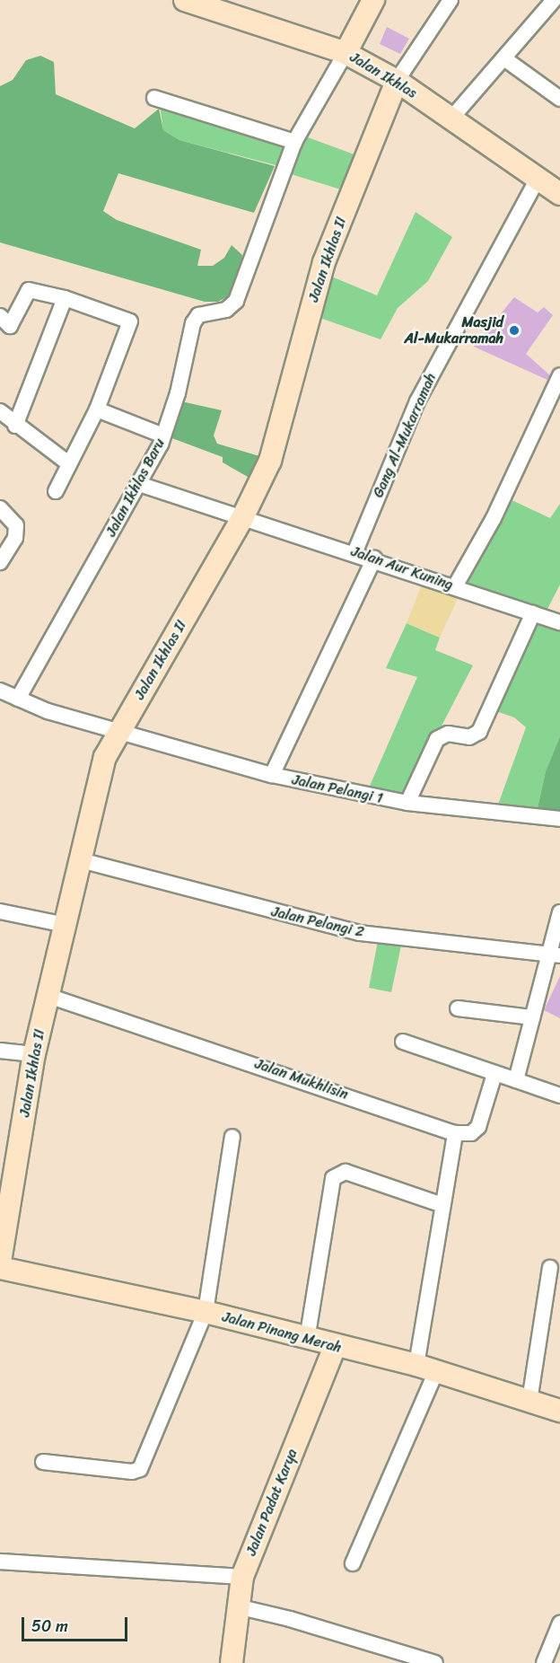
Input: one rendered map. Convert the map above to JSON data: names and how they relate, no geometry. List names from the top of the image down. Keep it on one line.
{"streets":{"street":["Jalan Ikhlas","Jalan Ikhlas II","Gang Al-Mukarramah","Jalan Ikhlas Baru","Jalan Aur Kuning","Jalan Pelangi 1","Jalan Pelangi 2","Jalan Mukhlisin","Jalan Pinang Merah","Jalan Padat Karya"]},"crossings":[["Jalan Ikhlas","Jalan Ikhlas II"],["Jalan Ikhlas","Gang Al-Mukarramah"],["Jalan Ikhlas","Jalan Ikhlas Baru"],["Jalan Ikhlas II","Jalan Aur Kuning"],["Jalan Ikhlas II","Jalan Pelangi 1"],["Jalan Ikhlas II","Jalan Pelangi 2"],["Jalan Ikhlas II","Jalan Mukhlisin"],["Gang Al-Mukarramah","Jalan Aur Kuning"],["Jalan Ikhlas Baru","Jalan Aur Kuning"],["Jalan Ikhlas Baru","Jalan Pelangi 1"],["Jalan Pinang Merah","Jalan Padat Karya"]],"places":["Masjid Al-Mukarramah"],"scale_bar":"50 m"}
